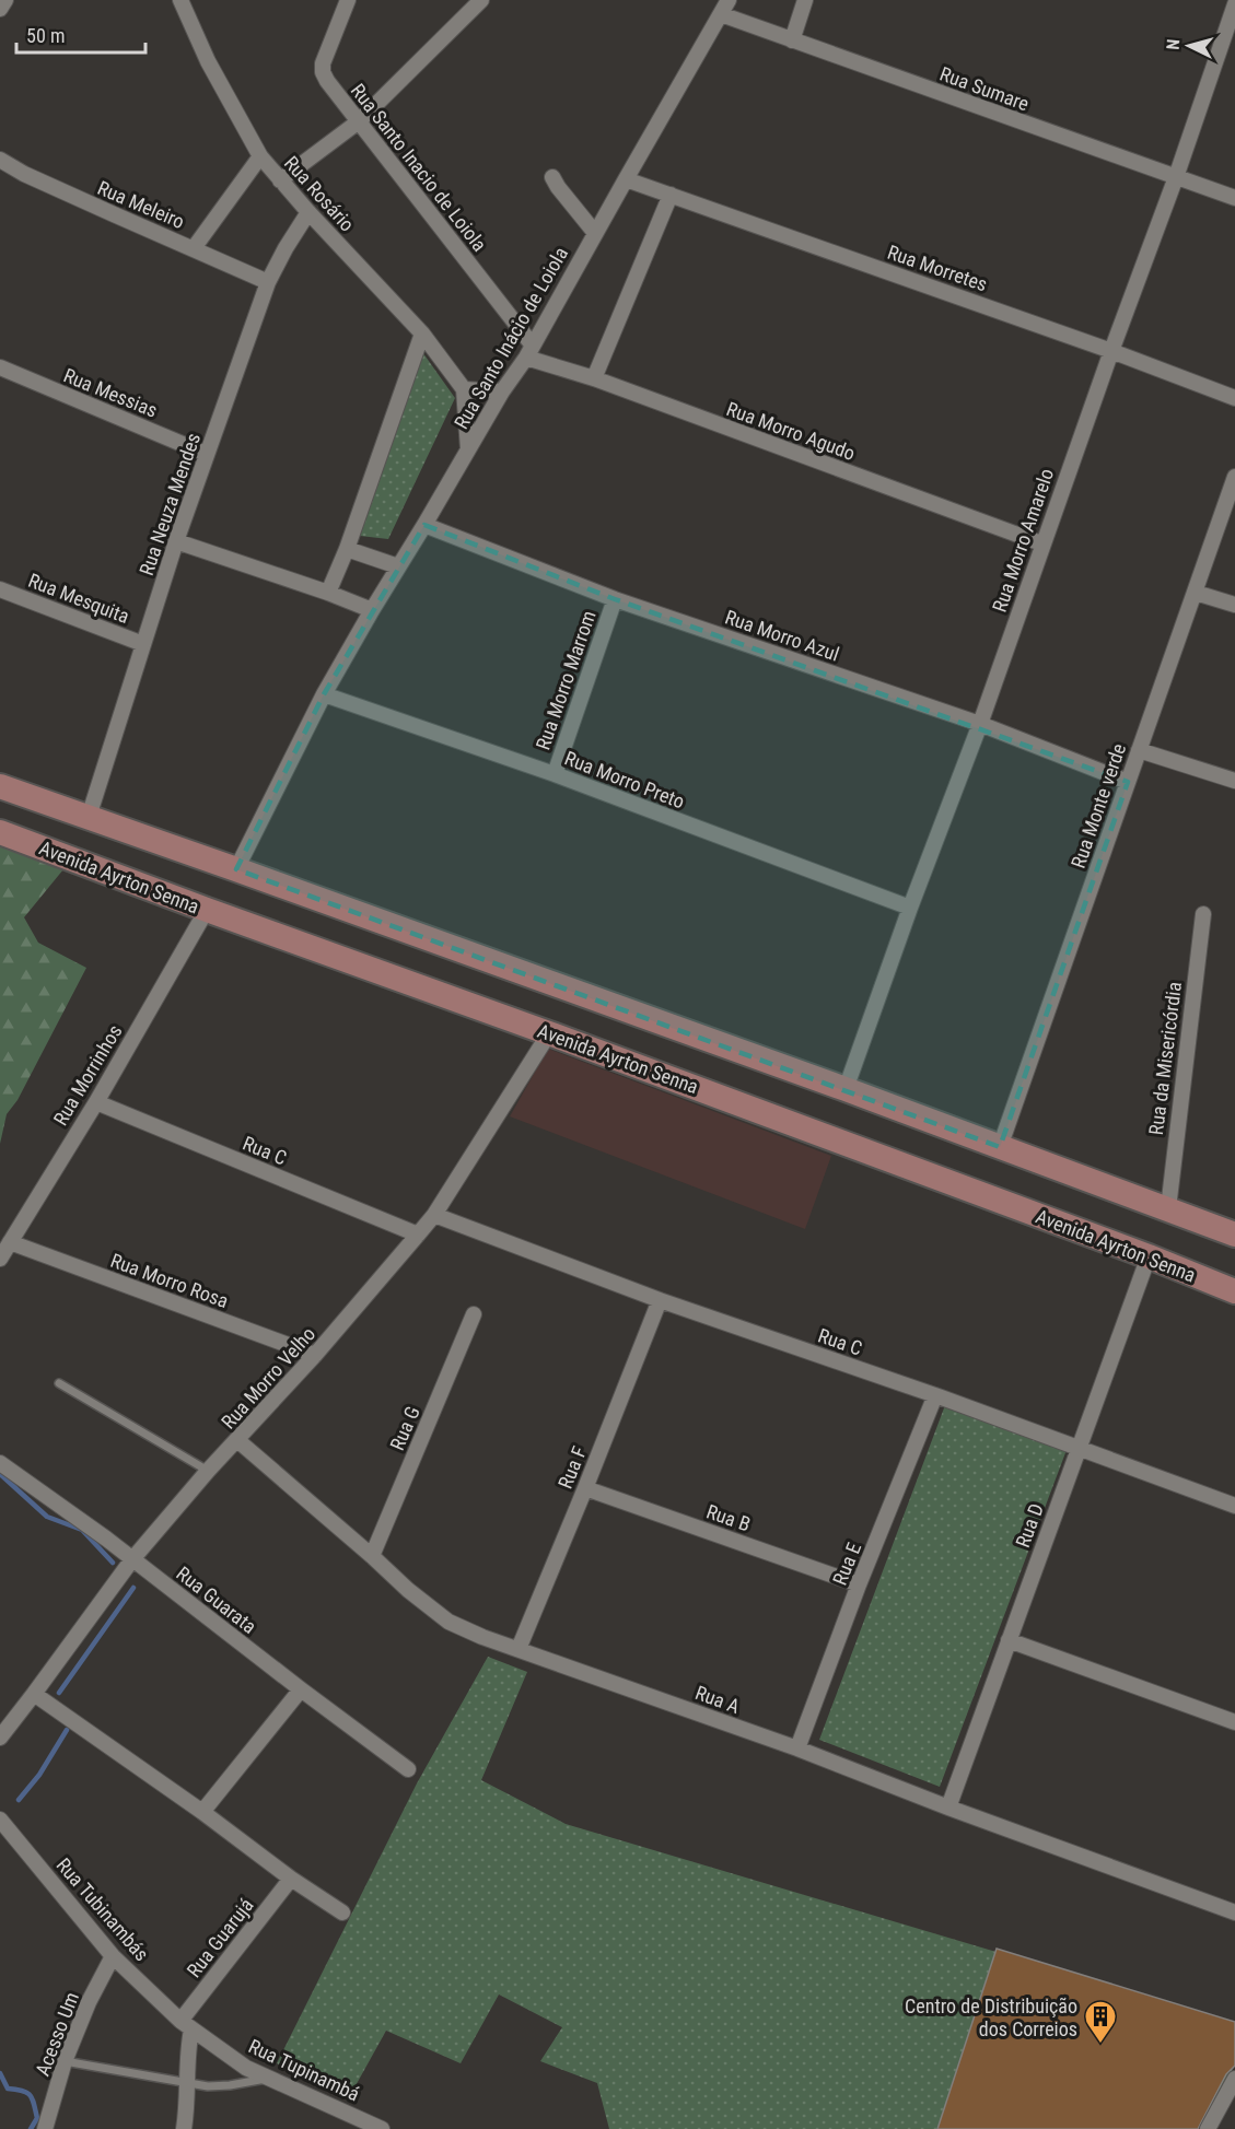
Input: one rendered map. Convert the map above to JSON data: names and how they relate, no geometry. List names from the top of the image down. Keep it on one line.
{"streets":{"main road":["Avenida Ayrton Senna"],"street":["Rua Sumare","Rua Santo Inacio de Loiola","Rua Rosário","Rua Meleiro","Rua Morretes","Rua Santo Inácio de Loiola","Rua Messias","Rua Morro Agudo","Rua Neuza Mendes","Rua Morro Amarelo","Rua Mesquita","Rua Morro Azul","Rua Morro Marrom","Rua Morro Preto","Rua Monte verde","Rua da Misericórdia","Rua Morrinhos","Rua C","Rua Morro Rosa","Rua Morro Velho","Rua G","Rua F","Rua B","Rua D","Rua E","Rua Guarata","Rua A","Rua Tubinambás","Rua Guarujá","Acesso Um","Rua Tupinambá"]},"crossings":[["Rua Sumare","Rua Santo Inácio de Loiola"],["Rua Sumare","Rua Morro Amarelo"],["Rua Santo Inacio de Loiola","Rua Santo Inácio de Loiola"],["Rua Santo Inacio de Loiola","Rua Morro Agudo"],["Rua Rosário","Rua Neuza Mendes"],["Rua Meleiro","Rua Neuza Mendes"],["Rua Morretes","Rua Santo Inácio de Loiola"],["Rua Morretes","Rua Morro Amarelo"],["Rua Santo Inácio de Loiola","Rua Morro Agudo"],["Rua Santo Inácio de Loiola","Rua Morro Azul"],["Rua Santo Inácio de Loiola","Rua Morro Preto"],["Rua Messias","Rua Neuza Mendes"],["Rua Morro Agudo","Rua Morro Amarelo"],["Rua Neuza Mendes","Rua Mesquita"],["Rua Morro Amarelo","Rua Morro Azul"],["Rua Morro Amarelo","Rua Morro Preto"],["Rua Morro Azul","Rua Morro Marrom"],["Rua Morro Azul","Rua Monte verde"],["Rua Morro Marrom","Rua Morro Preto"],["Avenida Ayrton Senna","Rua Morrinhos"],["Avenida Ayrton Senna","Rua Morro Velho"],["Avenida Ayrton Senna","Rua D"],["Rua Morrinhos","Rua C"],["Rua Morrinhos","Rua Morro Rosa"],["Rua C","Rua Morro Velho"],["Rua C","Rua F"],["Rua C","Rua D"],["Rua C","Rua E"],["Rua Morro Rosa","Rua Morro Velho"],["Rua Morro Velho","Rua Guarata"],["Rua Morro Velho","Rua A"],["Rua G","Rua A"],["Rua F","Rua B"],["Rua F","Rua A"],["Rua B","Rua E"],["Rua D","Rua A"],["Rua E","Rua A"],["Rua Tubinambás","Rua Guarujá"],["Rua Tubinambás","Acesso Um"],["Rua Tubinambás","Rua Tupinambá"],["Rua Guarujá","Rua Tupinambá"]],"places":{"building":["Centro de Distribuição dos Correios"]},"scale_bar":"50 m","north":"left"}
